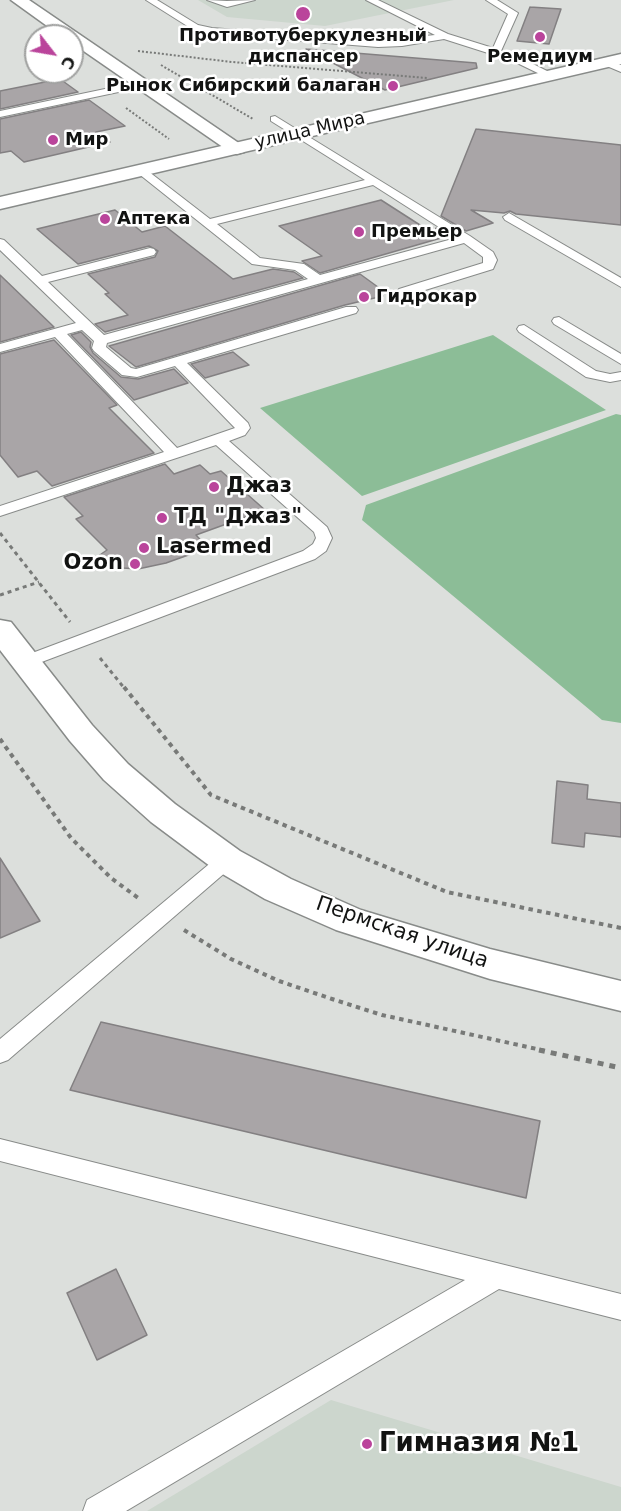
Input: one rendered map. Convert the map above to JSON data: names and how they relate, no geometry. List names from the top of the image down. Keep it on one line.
{"streets":{"street":["улица Мира","Пермская улица"]},"places":["Противотуберкулезный диспансер","Ремедиум","Рынок Сибирский балаган","Мир","Аптека","Премьер","Гидрокар","Джаз","ТД \"Джаз\"","Lasermed","Ozon","Гимназия №1"],"north":"bottom right"}
